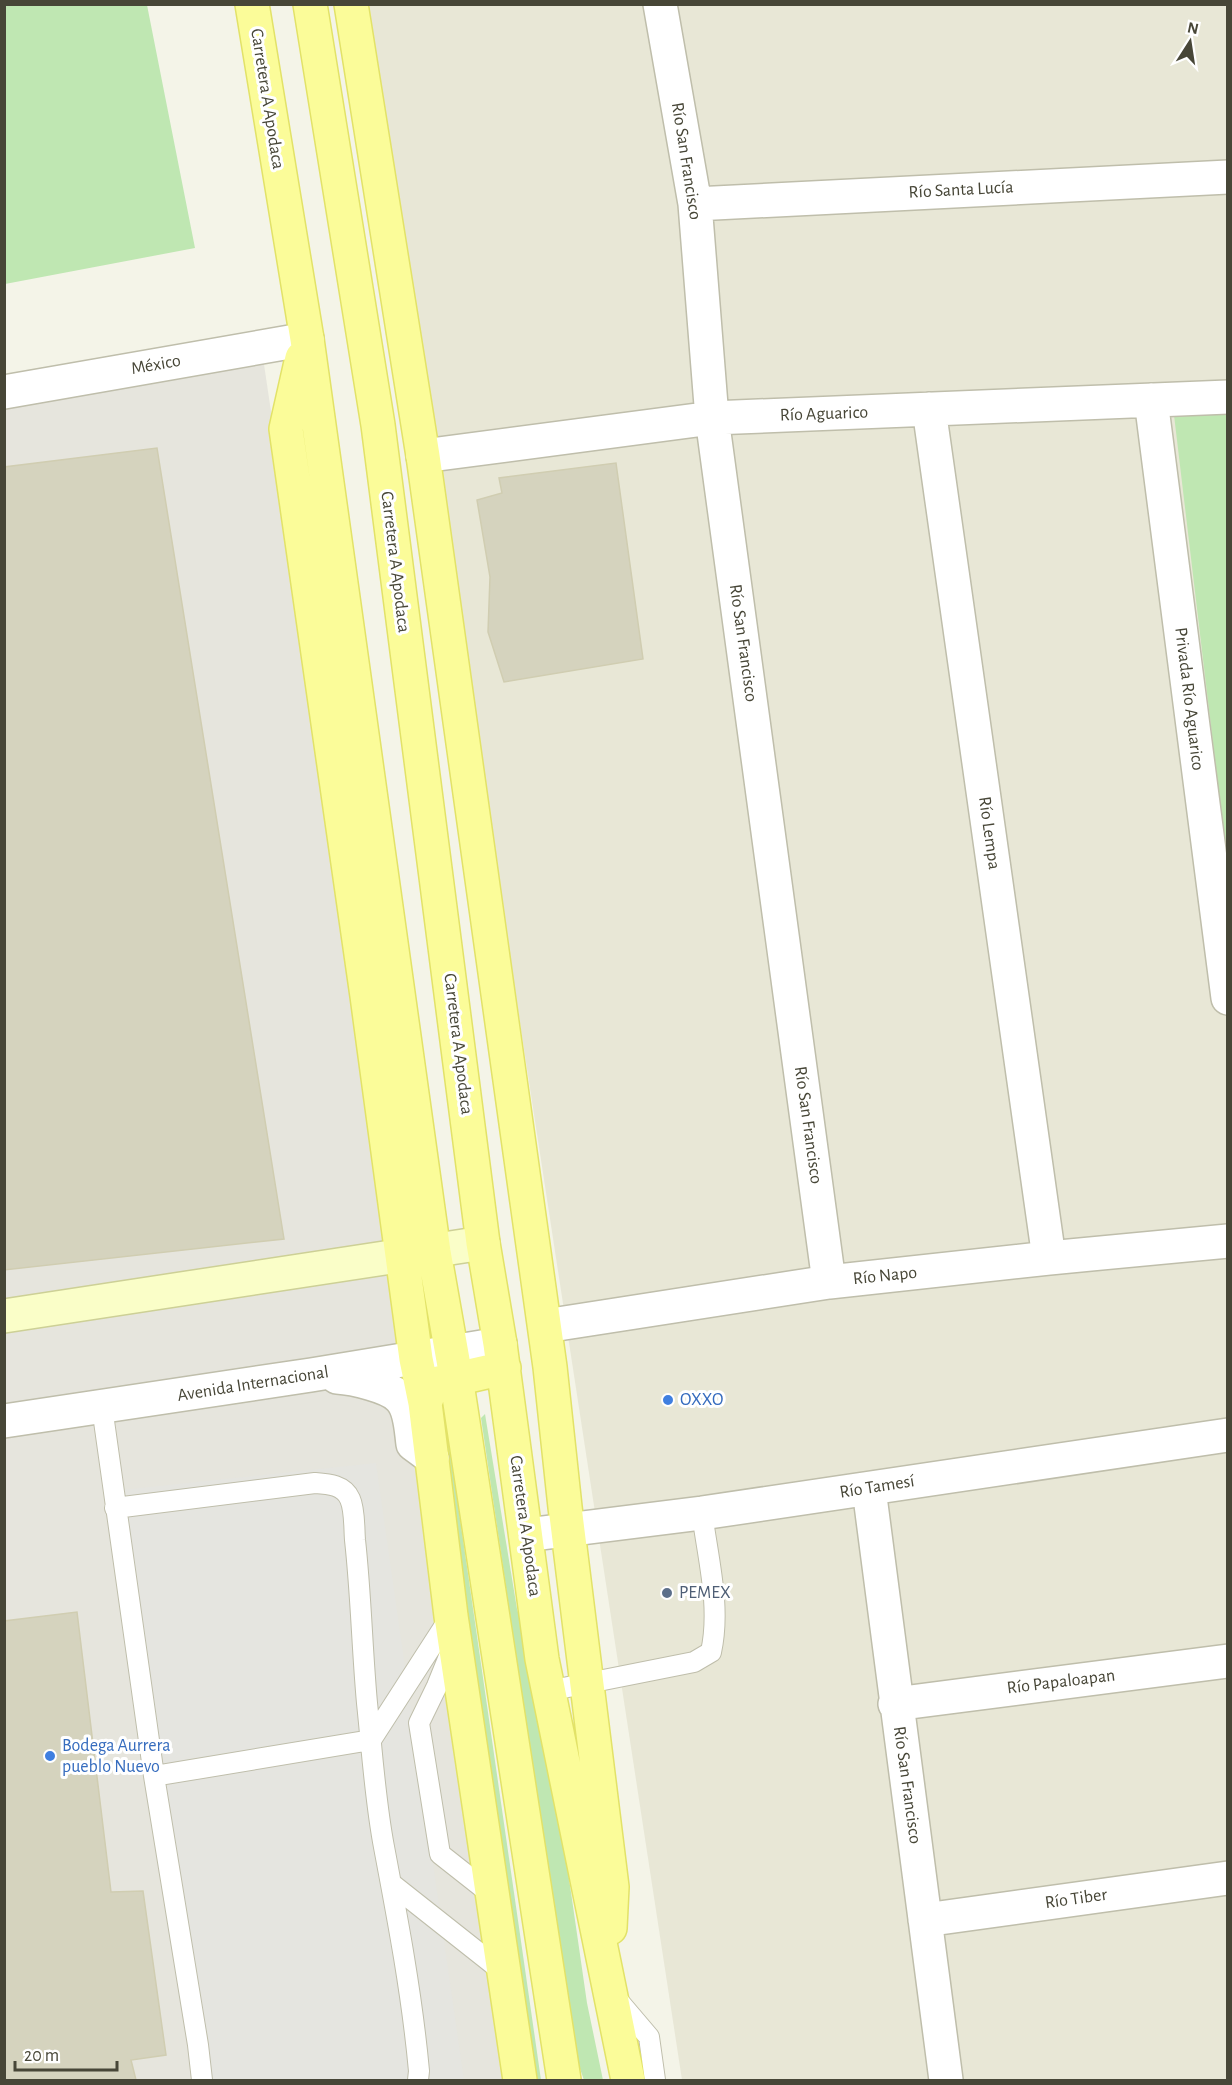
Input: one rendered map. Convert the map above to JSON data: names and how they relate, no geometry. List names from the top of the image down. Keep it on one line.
{"streets":{"main road":["Carretera A Apodaca"],"street":["Río San Francisco","Río Santa Lucía","México","Río Aguarico","Privada Río Aguarico","Río Lempa","Río Napo","Avenida Internacional","Río Tamesí","Río Papaloapan","Río Tiber"]},"crossings":[["Carretera A Apodaca","México"],["Carretera A Apodaca","Avenida Internacional"],["Carretera A Apodaca","Río Tamesí"],["Río San Francisco","Río Santa Lucía"],["Río San Francisco","Río Aguarico"],["Río San Francisco","Río Napo"],["Río San Francisco","Río Tamesí"],["Río San Francisco","Río Papaloapan"],["Río San Francisco","Río Tiber"],["Río Aguarico","Privada Río Aguarico"],["Río Aguarico","Río Lempa"],["Río Lempa","Río Napo"]],"places":["OXXO","PEMEX","Bodega Aurrera pueblo Nuevo"],"scale_bar":"20 m","north":"top"}
